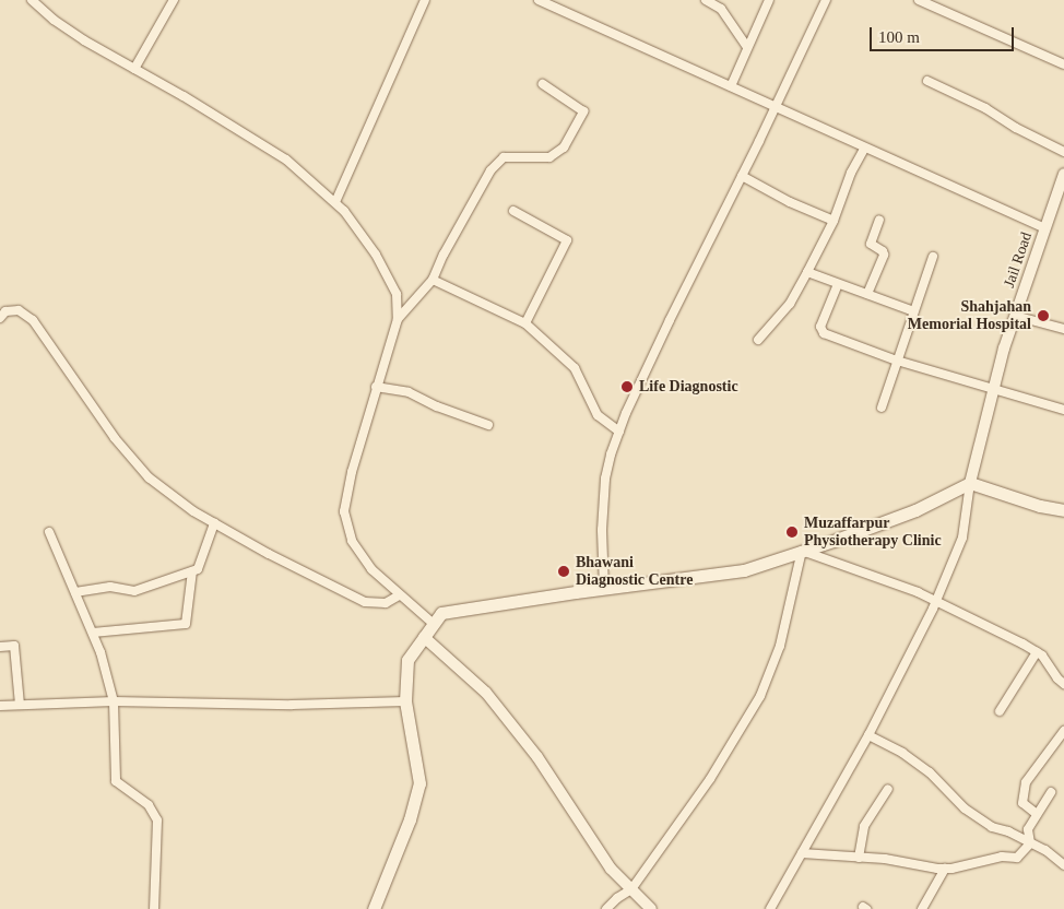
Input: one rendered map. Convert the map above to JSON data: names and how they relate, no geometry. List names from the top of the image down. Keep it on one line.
{"streets":{"street":["Jail Road"]},"places":["Shahjahan Memorial Hospital","Life Diagnostic","Muzaffarpur Physiotherapy Clinic","Bhawani Diagnostic Centre"],"scale_bar":"100 m"}
